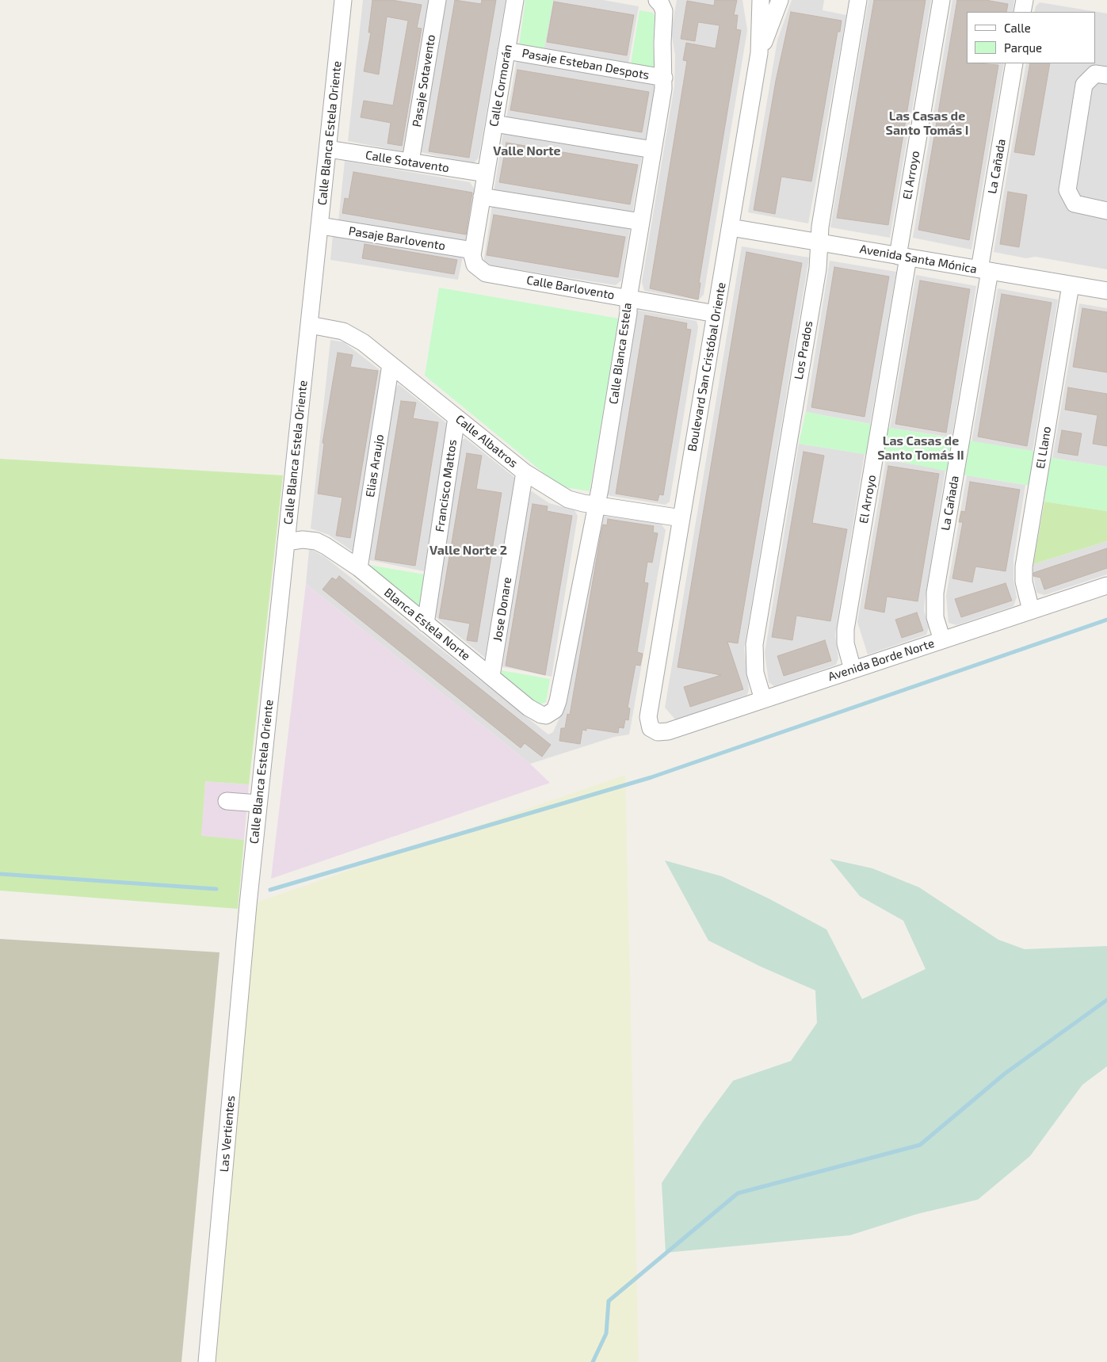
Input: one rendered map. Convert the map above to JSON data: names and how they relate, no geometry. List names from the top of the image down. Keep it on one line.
{"streets":{"street":["Pasaje Esteban Despots","Pasaje Sotavento","Calle Cormorán","Calle Blanca Estela Oriente","Calle Sotavento","La Cañada","El Arroyo","Pasaje Barlovento","Avenida Santa Mónica","Calle Barlovento","Los Prados","Calle Blanca Estela","Boulevard San Cristóbal Oriente","Calle Albatros","El Llano","Elias Araujo","Francisco Mattos","Jose Donare","Blanca Estela Norte","Avenida Borde Norte","Las Vertientes"]},"crossings":[["Pasaje Esteban Despots","Calle Cormorán"],["Pasaje Esteban Despots","Calle Blanca Estela"],["Pasaje Sotavento","Calle Sotavento"],["Calle Cormorán","Calle Sotavento"],["Calle Cormorán","Pasaje Barlovento"],["Calle Cormorán","Calle Barlovento"],["Calle Blanca Estela Oriente","Calle Sotavento"],["Calle Blanca Estela Oriente","Pasaje Barlovento"],["Calle Blanca Estela Oriente","Calle Albatros"],["Calle Blanca Estela Oriente","Blanca Estela Norte"],["Calle Blanca Estela Oriente","Las Vertientes"],["La Cañada","Avenida Santa Mónica"],["La Cañada","Avenida Borde Norte"],["El Arroyo","Avenida Santa Mónica"],["El Arroyo","Avenida Borde Norte"],["Pasaje Barlovento","Calle Barlovento"],["Avenida Santa Mónica","Los Prados"],["Avenida Santa Mónica","Boulevard San Cristóbal Oriente"],["Avenida Santa Mónica","El Llano"],["Calle Barlovento","Calle Blanca Estela"],["Calle Barlovento","Boulevard San Cristóbal Oriente"],["Los Prados","Avenida Borde Norte"],["Calle Blanca Estela","Calle Albatros"],["Calle Blanca Estela","Blanca Estela Norte"],["Boulevard San Cristóbal Oriente","Calle Albatros"],["Boulevard San Cristóbal Oriente","Avenida Borde Norte"],["Calle Albatros","Elias Araujo"],["Calle Albatros","Francisco Mattos"],["Calle Albatros","Jose Donare"],["El Llano","Avenida Borde Norte"],["Elias Araujo","Blanca Estela Norte"],["Francisco Mattos","Blanca Estela Norte"],["Jose Donare","Blanca Estela Norte"]],"districts":["Las Casas de Santo Tomás I","Valle Norte","Las Casas de Santo Tomás II","Valle Norte 2"],"legend":["Calle","Parque"]}
